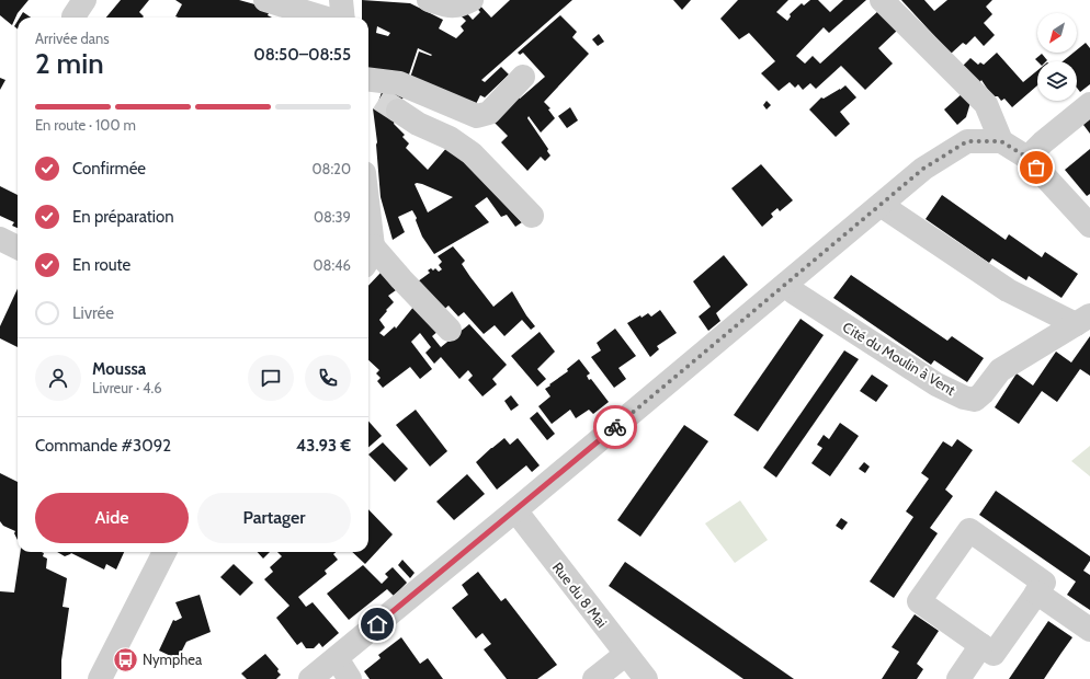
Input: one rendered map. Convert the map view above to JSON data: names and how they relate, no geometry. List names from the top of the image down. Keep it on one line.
{"streets":{"street":["Cité du Moulin à Vent","Rue du 8 Mai"]},"places":{"bus stop":["Nymphea"]},"north":"bottom left","page":{"heading":["2 min","Arrivée dans","08:50–08:55"],"panel":["Moussa","Livreur · 4.6","Commande #3092","43.93 €"],"bar":"En route · 100 m","list":[["Confirmée","08:20"],["En préparation","08:39"],["En route","08:46"],"Livrée"],"buttons":["Aide","Partager"]}}
